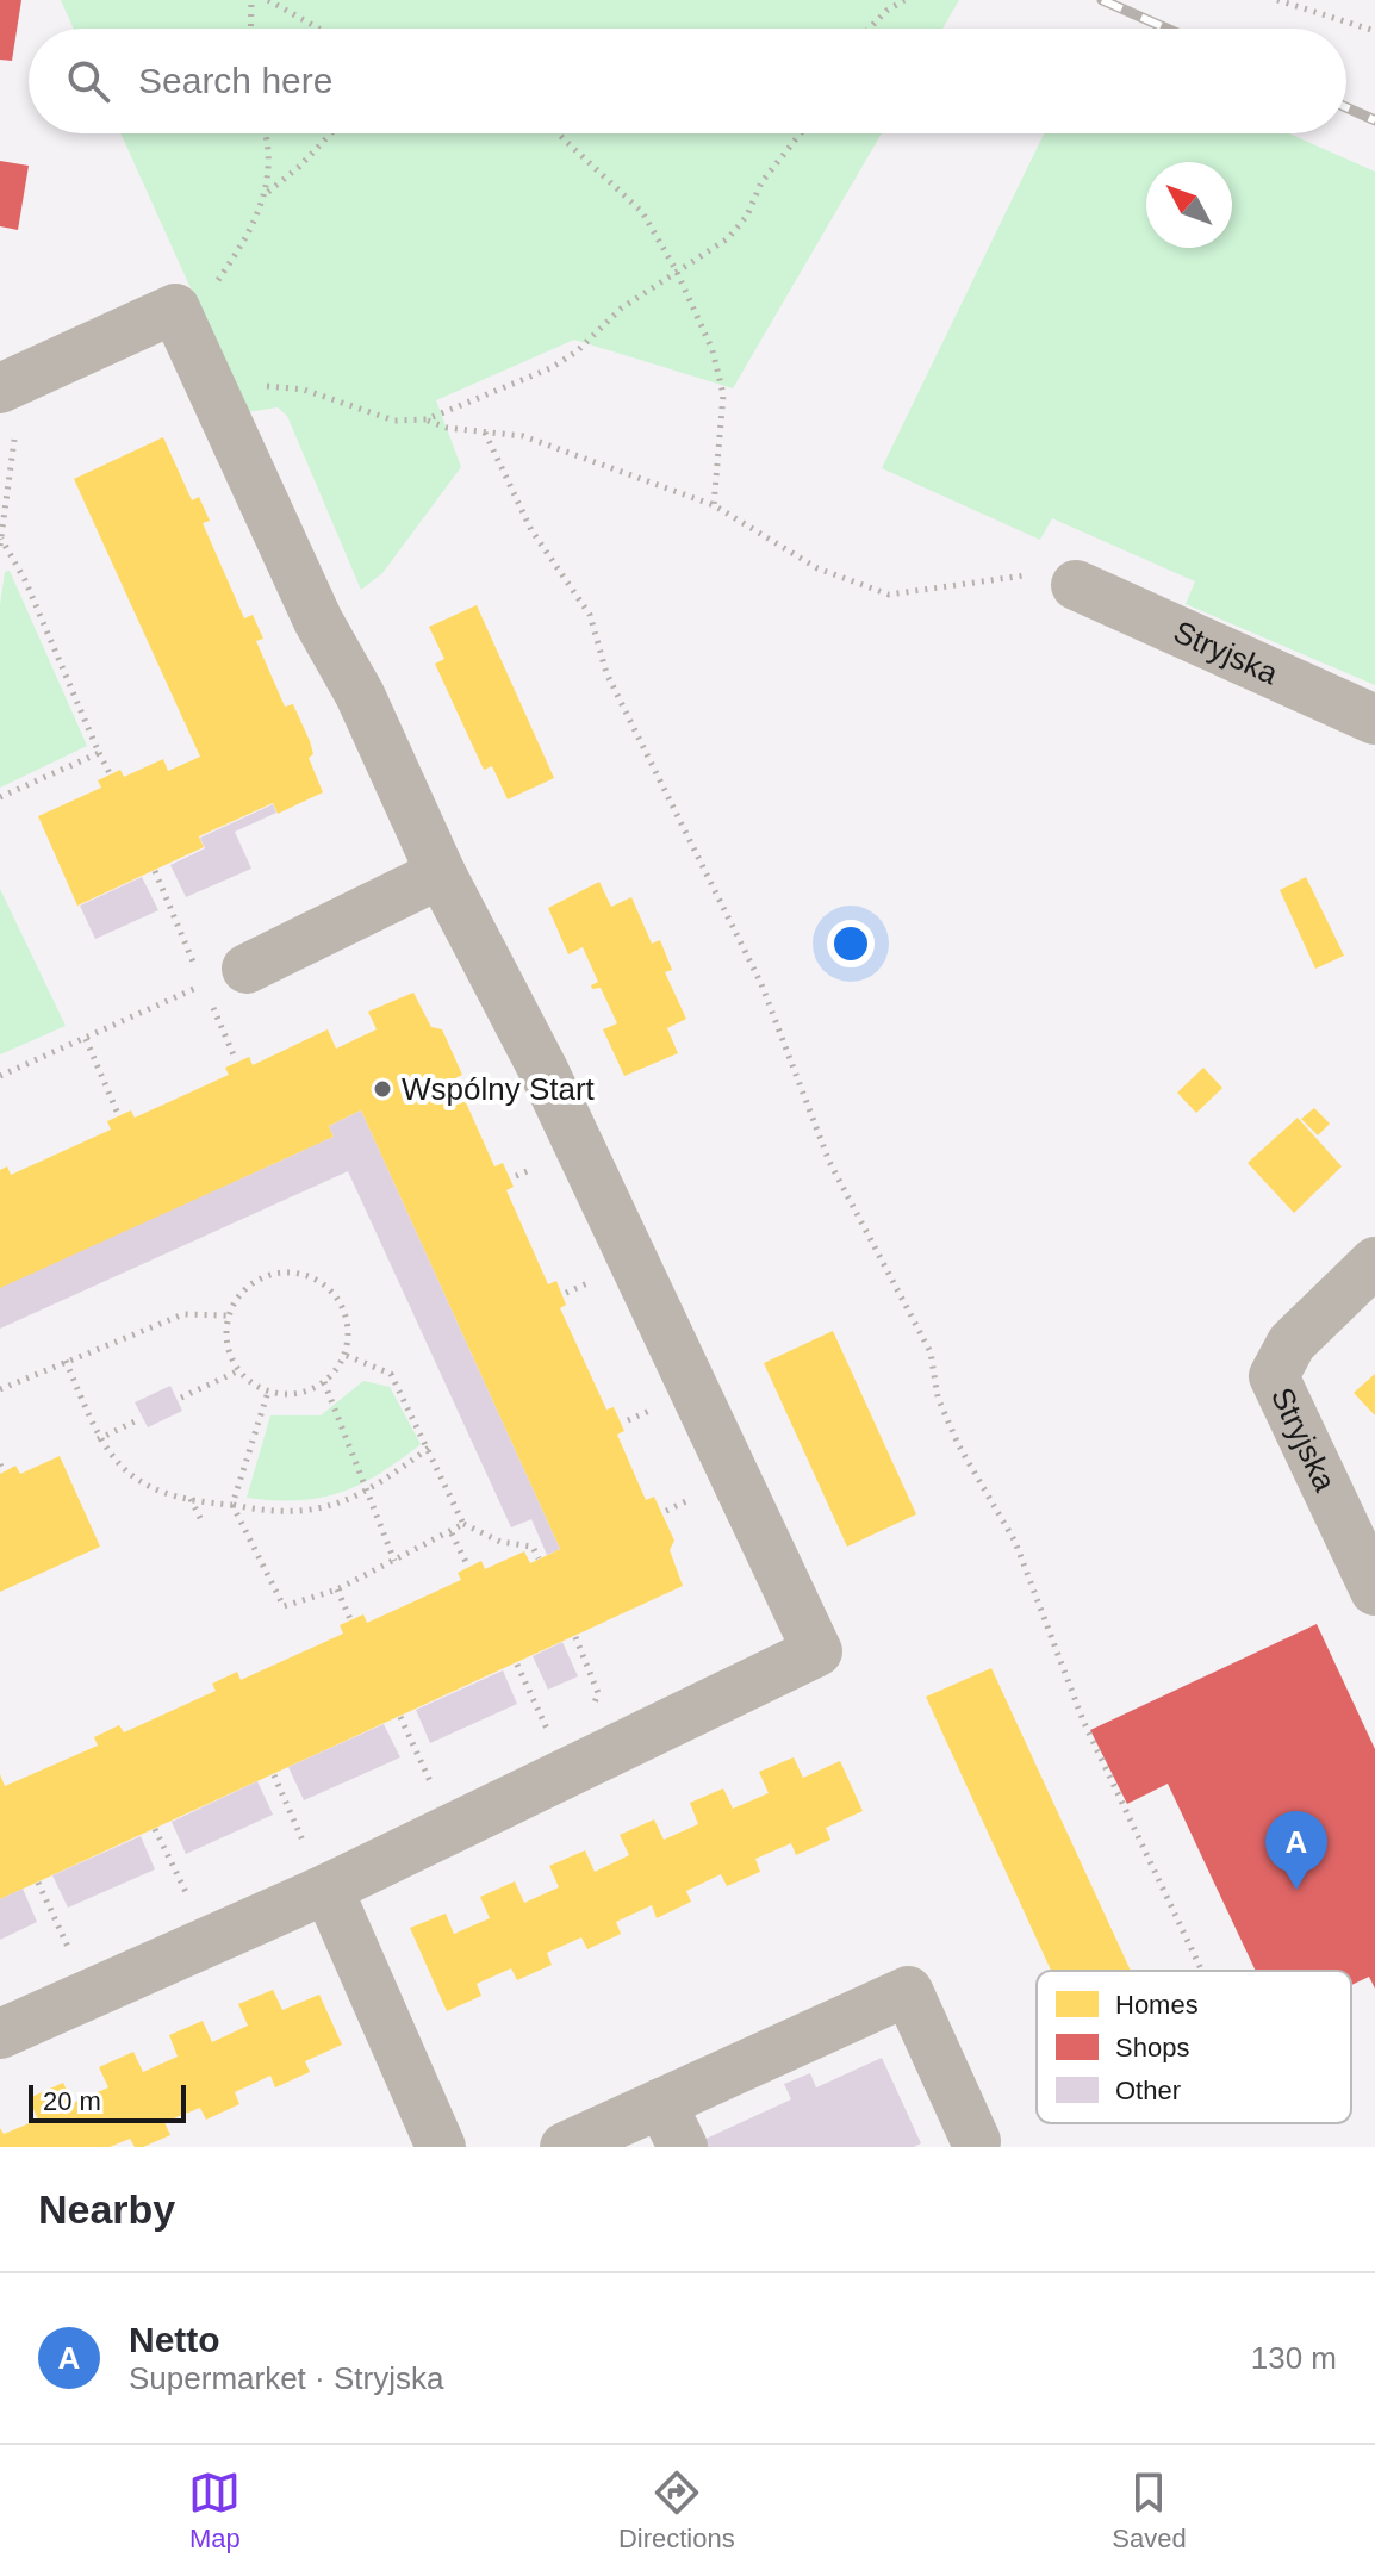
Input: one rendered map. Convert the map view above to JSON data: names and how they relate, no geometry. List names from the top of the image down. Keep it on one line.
{"streets":{"street":["Stryjska"]},"places":["Wspólny Start"],"legend":["Homes","Shops","Other"],"scale_bar":"20 m","north":"top left","page":{"search":"Search here","pins":"A","scale":"20 m","heading":"Nearby","list":[{"mark":"A","name":"Netto","note":"Supermarket · Stryjska","value":"130 m"}],"nav":["Map","Directions","Saved"]}}
